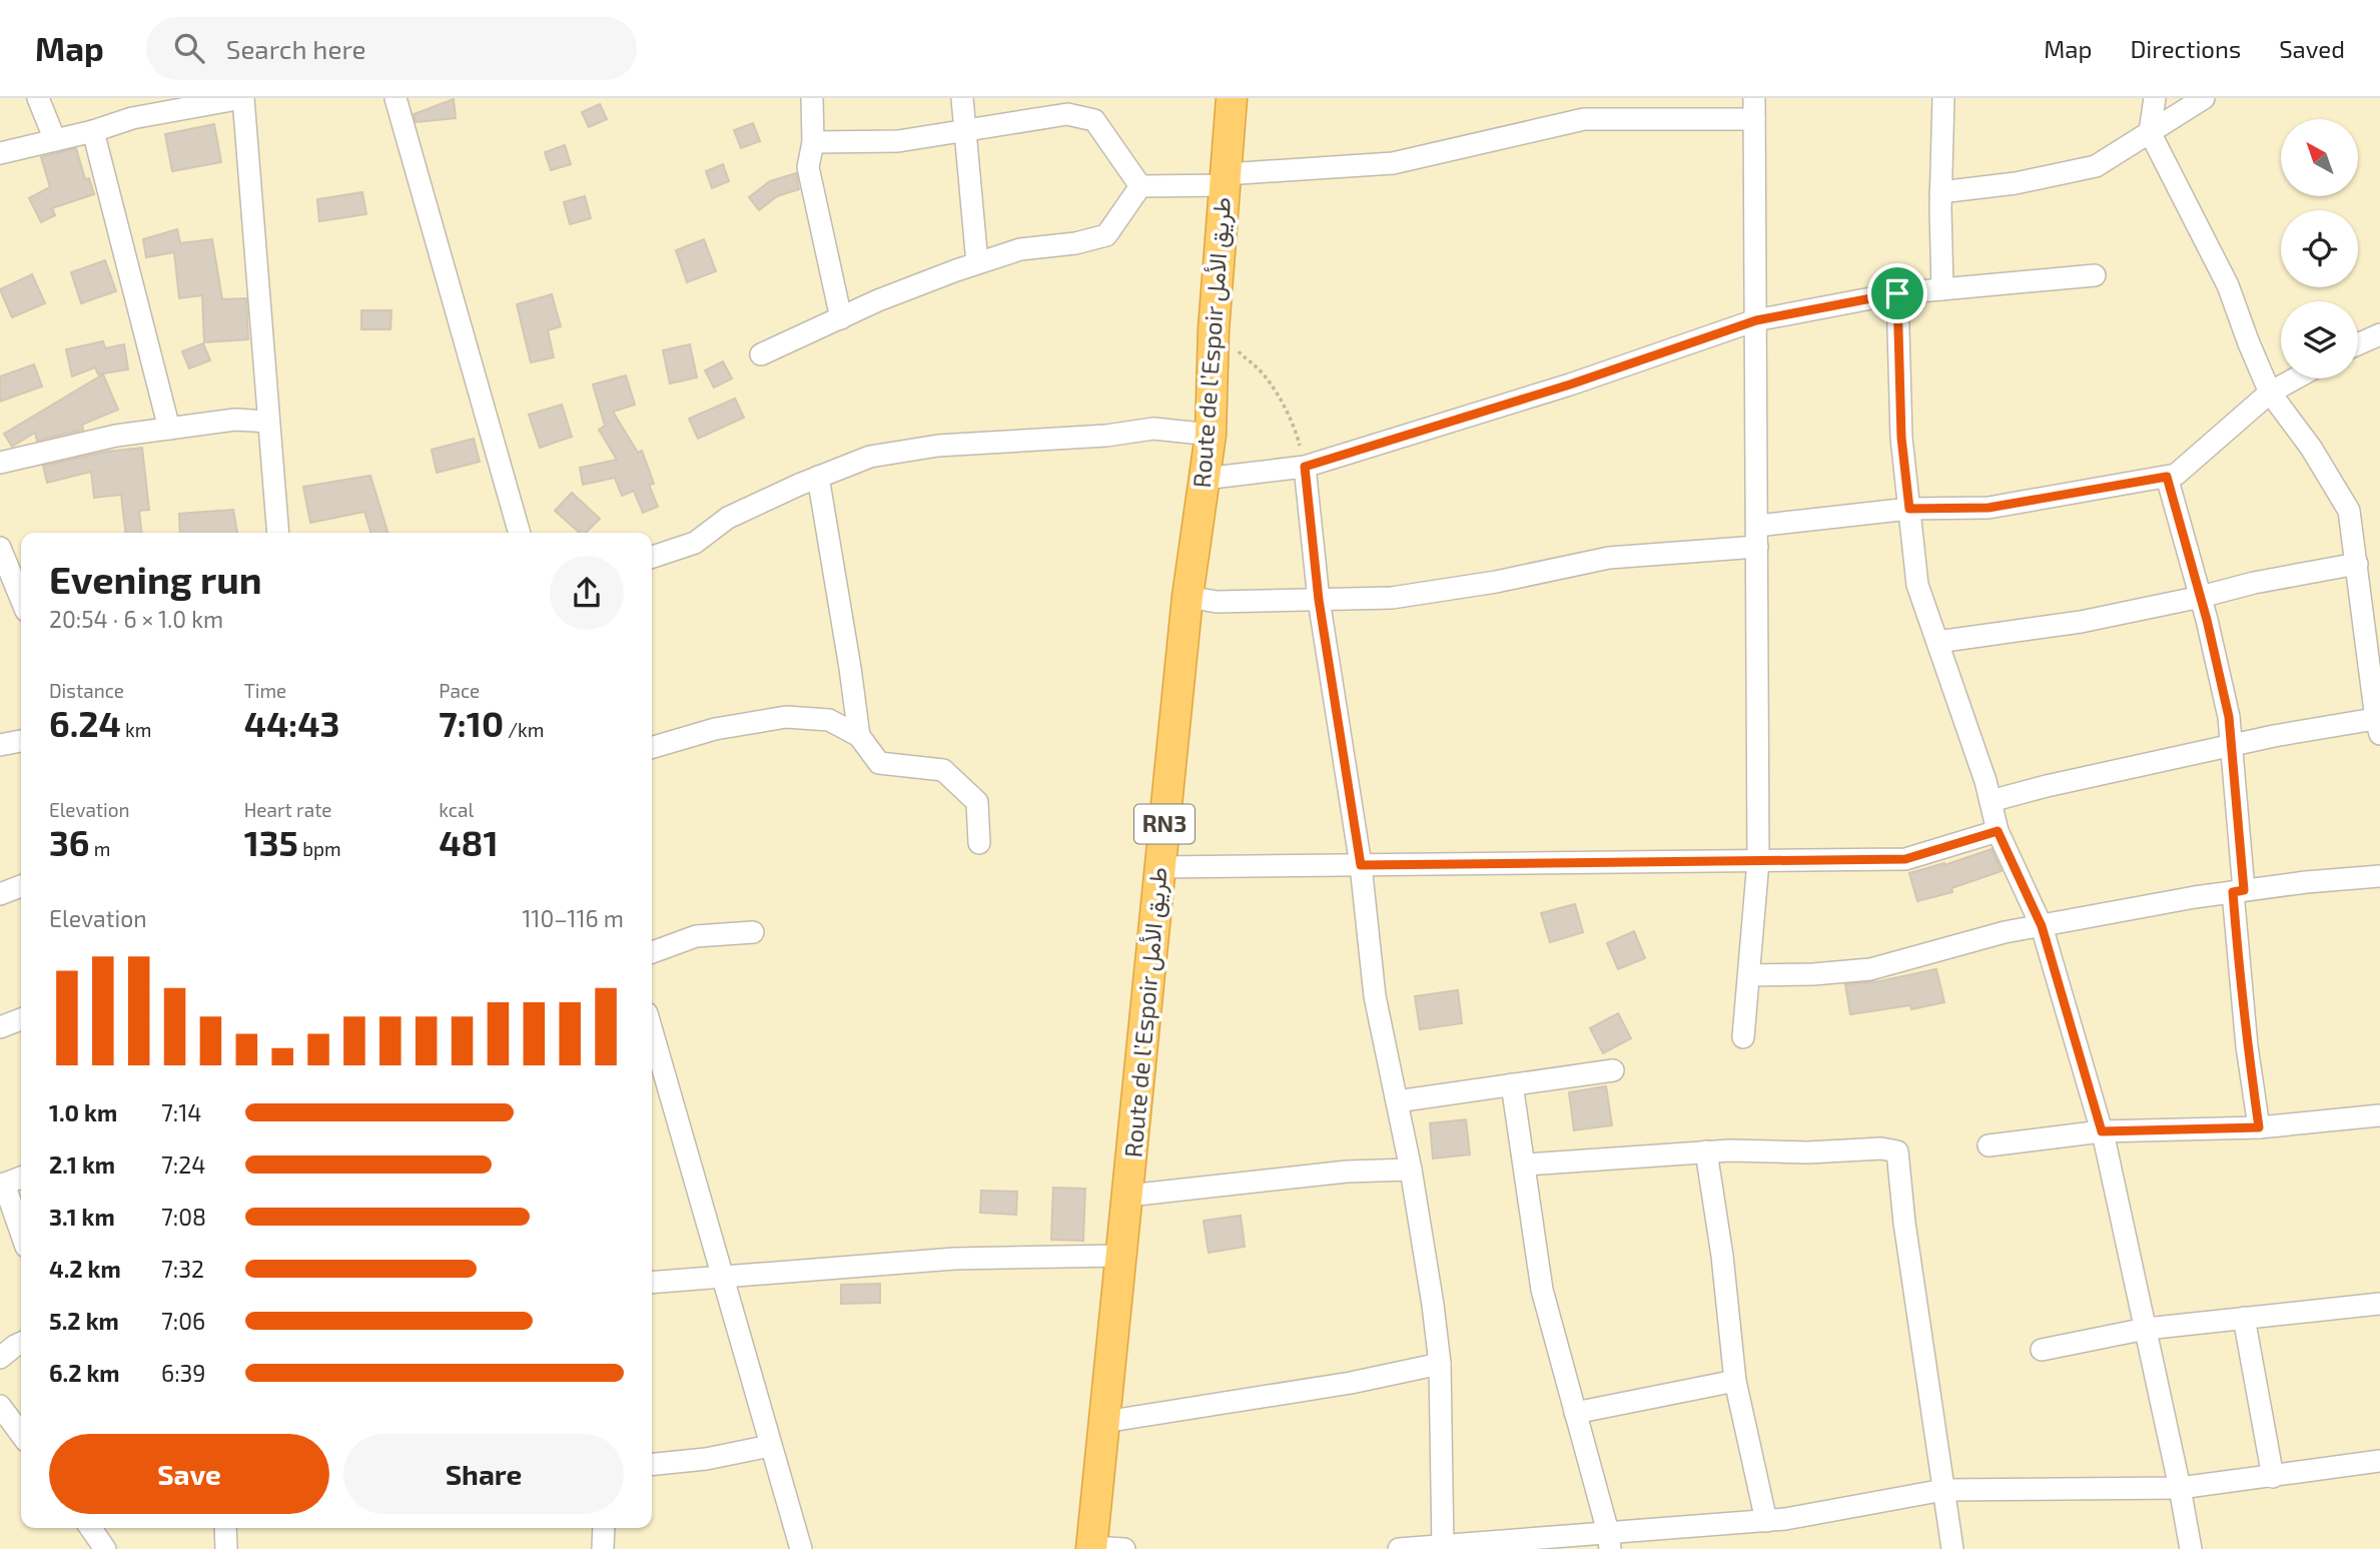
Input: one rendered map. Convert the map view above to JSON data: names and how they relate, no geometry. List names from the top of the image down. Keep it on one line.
{"streets":{"highway":["Route de l’Espoir طريق الأمل","RN3"]},"north":"top left","page":{"header":"Map","search":"Search here","nav":["Map","Directions","Saved"],"heading":["Evening run","20:54 · 6 × 1.0 km"],"stats":[["Distance","6.24 km"],["Time","44:43"],["Pace","7:10 /km"],["Elevation","36 m"],["Heart rate","135 bpm"],["kcal","481"]],"chart":["Elevation","110–116 m"],"list":[{"name":"1.0 km","note":"7:14"},{"name":"2.1 km","note":"7:24"},{"name":"3.1 km","note":"7:08"},{"name":"4.2 km","note":"7:32"},{"name":"5.2 km","note":"7:06"},{"name":"6.2 km","note":"6:39"}],"buttons":["Save","Share"]}}
